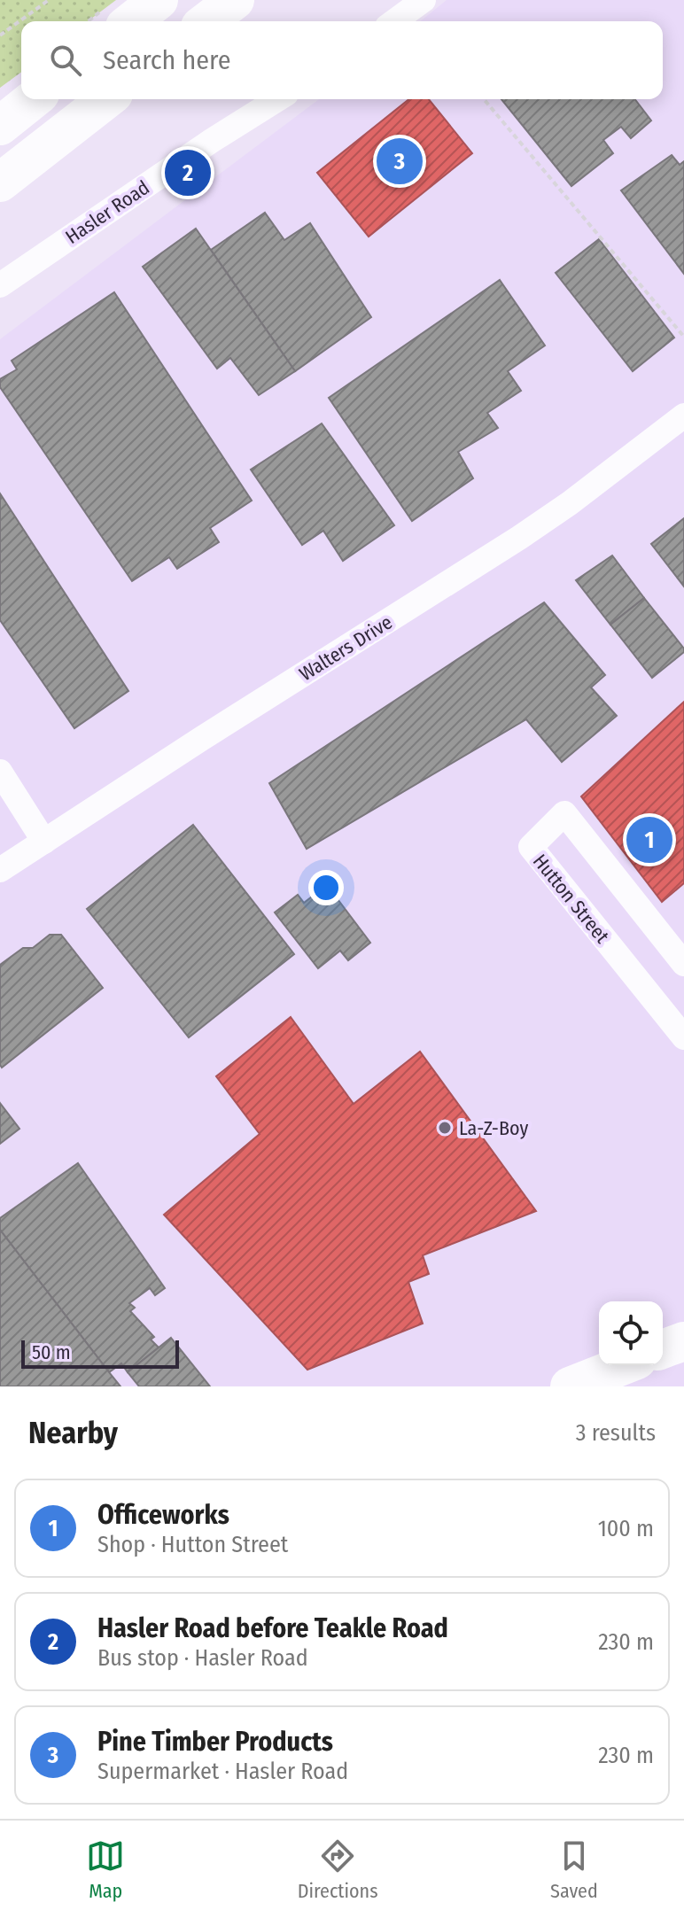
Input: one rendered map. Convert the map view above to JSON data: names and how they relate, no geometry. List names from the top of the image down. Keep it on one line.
{"streets":{"street":["Hasler Road","Walters Drive","Hutton Street"]},"places":["La-Z-Boy"],"scale_bar":"50 m","page":{"search":"Search here","pins":["3","2","1"],"scale":"50 m","heading":["Nearby","3 results"],"list":[{"mark":"1","name":"Officeworks","note":"Shop · Hutton Street","value":"100 m"},{"mark":"2","name":"Hasler Road before Teakle Road","note":"Bus stop · Hasler Road","value":"230 m"},{"mark":"3","name":"Pine Timber Products","note":"Supermarket · Hasler Road","value":"230 m"}],"nav":["Map","Directions","Saved"]}}
